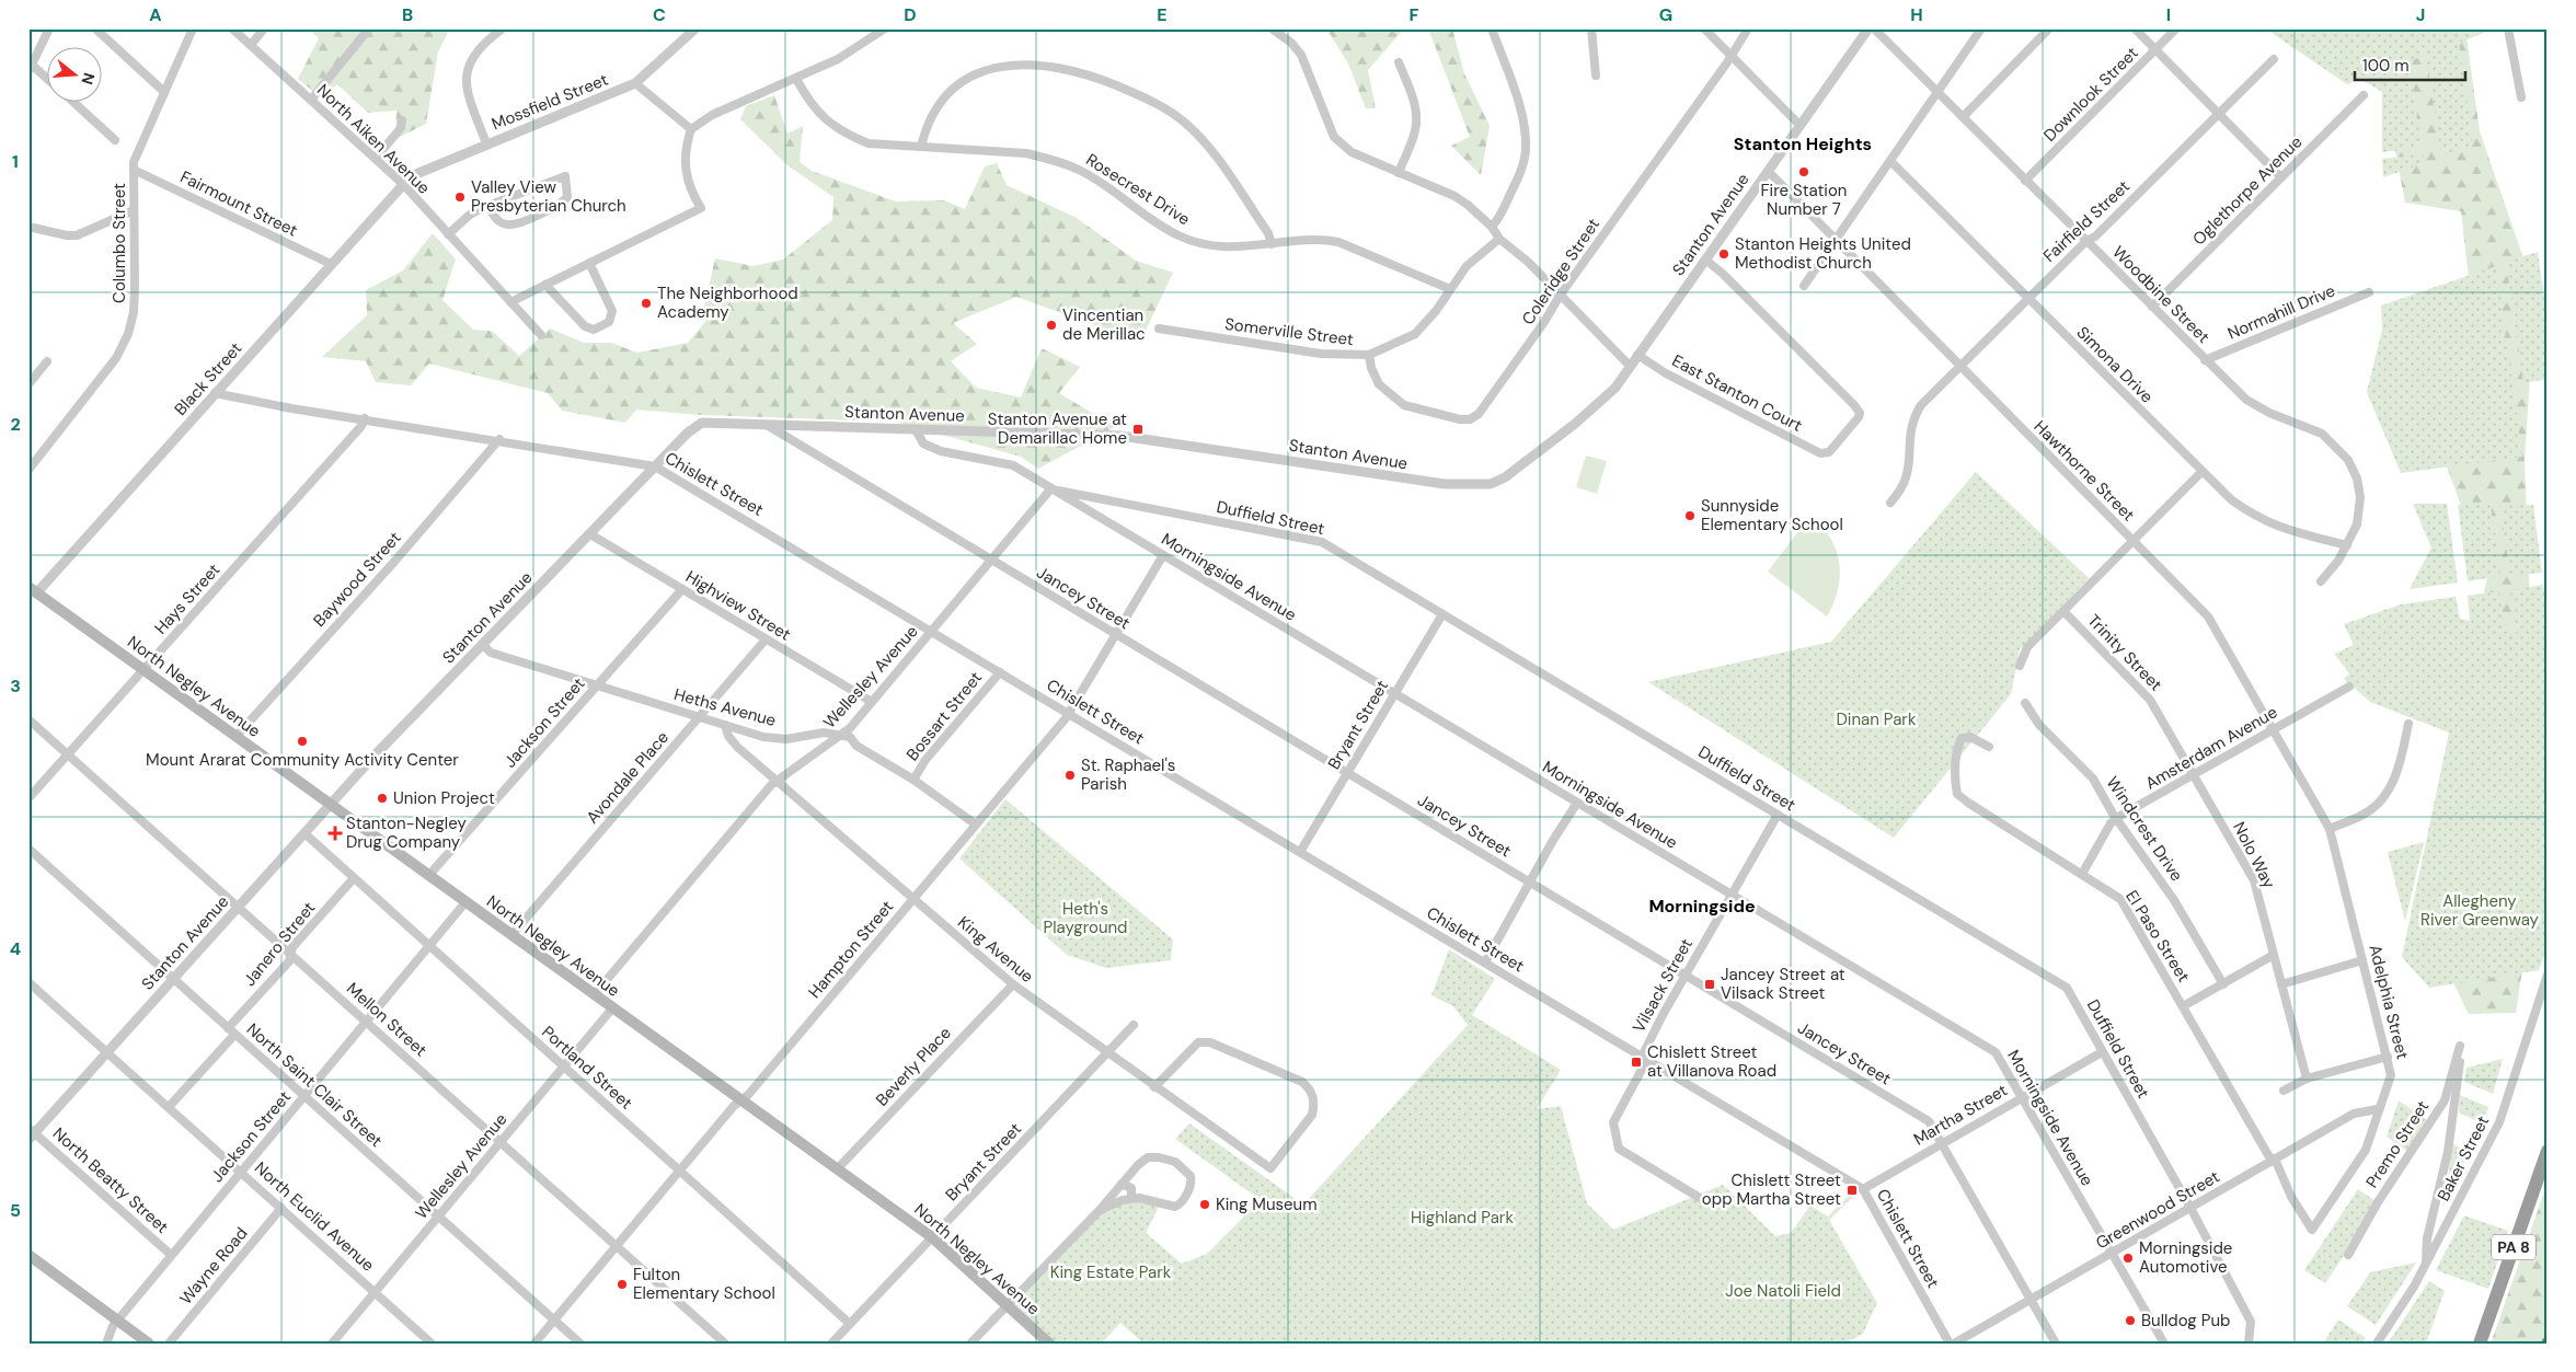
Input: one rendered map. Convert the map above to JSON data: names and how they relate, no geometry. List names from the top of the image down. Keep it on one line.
{"streets":{"highway":["PA 8"],"main road":["North Negley Avenue"],"street":["Downlook Street","Mossfield Street","North Aiken Avenue","Rosecrest Drive","Oglethorpe Avenue","Fairmount Street","Fairfield Street","Stanton Avenue","Columbo Street","Coleridge Street","Woodbine Street","Normahill Drive","Somerville Street","Simona Drive","Black Street","East Stanton Court","Hawthorne Street","Chislett Street","Duffield Street","Morningside Avenue","Baywood Street","Jancey Street","Hays Street","Highview Street","Trinity Street","Wellesley Avenue","Heths Avenue","Bossart Street","Jackson Street","Bryant Street","Amsterdam Avenue","Avondale Place","Windcrest Drive","Nolo Way","El Paso Street","Janero Street","Hampton Street","King Avenue","Vilsack Street","Adelphia Street","Mellon Street","Beverly Place","Portland Street","North Saint Clair Street","Martha Street","Premo Street","Baker Street","North Beatty Street","Greenwood Street","North Euclid Avenue","Wayne Road"]},"crossings":[["Downlook Street","Woodbine Street"],["Mossfield Street","North Aiken Avenue"],["Mossfield Street","Black Street"],["North Aiken Avenue","Black Street"],["Rosecrest Drive","Somerville Street"],["Oglethorpe Avenue","Woodbine Street"],["Fairmount Street","Columbo Street"],["Fairmount Street","Black Street"],["Fairfield Street","Woodbine Street"],["Fairfield Street","Simona Drive"],["Fairfield Street","Hawthorne Street"],["Stanton Avenue","East Stanton Court"],["Stanton Avenue","Hawthorne Street"],["Stanton Avenue","Chislett Street"],["Stanton Avenue","Morningside Avenue"],["Stanton Avenue","Jancey Street"],["Stanton Avenue","Highview Street"],["Stanton Avenue","North Negley Avenue"],["Stanton Avenue","Heths Avenue"],["Stanton Avenue","Mellon Street"],["Stanton Avenue","Portland Street"],["Stanton Avenue","North Saint Clair Street"],["Stanton Avenue","North Beatty Street"],["Stanton Avenue","North Euclid Avenue"],["Coleridge Street","Somerville Street"],["Woodbine Street","Normahill Drive"],["Woodbine Street","Simona Drive"],["Black Street","Chislett Street"],["Black Street","North Negley Avenue"],["Hawthorne Street","Amsterdam Avenue"],["Hawthorne Street","Adelphia Street"],["Chislett Street","Baywood Street"],["Chislett Street","Hays Street"],["Chislett Street","Wellesley Avenue"],["Chislett Street","Bossart Street"],["Chislett Street","Bryant Street"],["Chislett Street","Hampton Street"],["Chislett Street","Vilsack Street"],["Chislett Street","Martha Street"],["Chislett Street","Greenwood Street"],["Duffield Street","Morningside Avenue"],["Duffield Street","Wellesley Avenue"],["Duffield Street","Bryant Street"],["Duffield Street","Vilsack Street"],["Duffield Street","Martha Street"],["Duffield Street","Greenwood Street"],["Morningside Avenue","Wellesley Avenue"],["Morningside Avenue","Bryant Street"],["Morningside Avenue","Hampton Street"],["Morningside Avenue","Vilsack Street"],["Morningside Avenue","Martha Street"],["Morningside Avenue","Greenwood Street"],["Baywood Street","North Negley Avenue"],["Jancey Street","Wellesley Avenue"],["Jancey Street","Bryant Street"],["Jancey Street","Hampton Street"],["Jancey Street","Vilsack Street"],["Jancey Street","Martha Street"],["Jancey Street","Greenwood Street"],["Hays Street","North Negley Avenue"],["Hays Street","Mellon Street"],["Highview Street","Wellesley Avenue"],["Highview Street","Jackson Street"],["Highview Street","Avondale Place"],["Trinity Street","Amsterdam Avenue"],["Trinity Street","Nolo Way"],["Wellesley Avenue","North Negley Avenue"],["Wellesley Avenue","Heths Avenue"],["Wellesley Avenue","King Avenue"],["Wellesley Avenue","Mellon Street"],["Wellesley Avenue","Portland Street"],["Wellesley Avenue","North Saint Clair Street"],["Wellesley Avenue","North Euclid Avenue"],["North Negley Avenue","Jackson Street"],["North Negley Avenue","Bryant Street"],["North Negley Avenue","Avondale Place"],["North Negley Avenue","Hampton Street"],["North Negley Avenue","Beverly Place"],["Heths Avenue","Bossart Street"],["Heths Avenue","Jackson Street"],["Heths Avenue","Avondale Place"],["Heths Avenue","Hampton Street"],["Heths Avenue","King Avenue"],["Jackson Street","Mellon Street"],["Jackson Street","Portland Street"],["Jackson Street","North Saint Clair Street"],["Jackson Street","North Beatty Street"],["Jackson Street","North Euclid Avenue"],["Bryant Street","King Avenue"],["Bryant Street","Portland Street"],["Amsterdam Avenue","Windcrest Drive"],["Amsterdam Avenue","Nolo Way"],["Amsterdam Avenue","El Paso Street"],["El Paso Street","Adelphia Street"],["El Paso Street","Greenwood Street"],["Janero Street","Mellon Street"],["Janero Street","Portland Street"],["Janero Street","North Saint Clair Street"],["Janero Street","North Euclid Avenue"],["Hampton Street","King Avenue"],["Hampton Street","Mellon Street"],["Hampton Street","Portland Street"],["Hampton Street","North Saint Clair Street"],["King Avenue","Beverly Place"],["Adelphia Street","Greenwood Street"],["Premo Street","Baker Street"],["North Euclid Avenue","Wayne Road"]],"districts":["Stanton Heights","Morningside"],"parks":["Dinan Park","Allegheny River Greenway","Heth's Playground","Highland Park","King Estate Park","Joe Natoli Field"],"places":{"other":["Fire Station Number 7","Valley View Presbyterian Church","Stanton Heights United Methodist Church","The Neighborhood Academy","Vincentian de Merillac","Sunnyside Elementary School","Mount Ararat Community Activity Center","St. Raphael's Parish","Union Project","King Museum","Morningside Automotive","Fulton Elementary School","Bulldog Pub"],"transit":["Stanton Avenue at Demarillac Home","Jancey Street at Vilsack Street","Chislett Street at Villanova Road","Chislett Street opp Martha Street"],"health":["Stanton-Negley Drug Company"]},"scale_bar":"100 m","north":"right","grid":{"columns":["A","B","C","D","E","F","G","H","I","J"],"rows":["1","2","3","4","5"]}}
